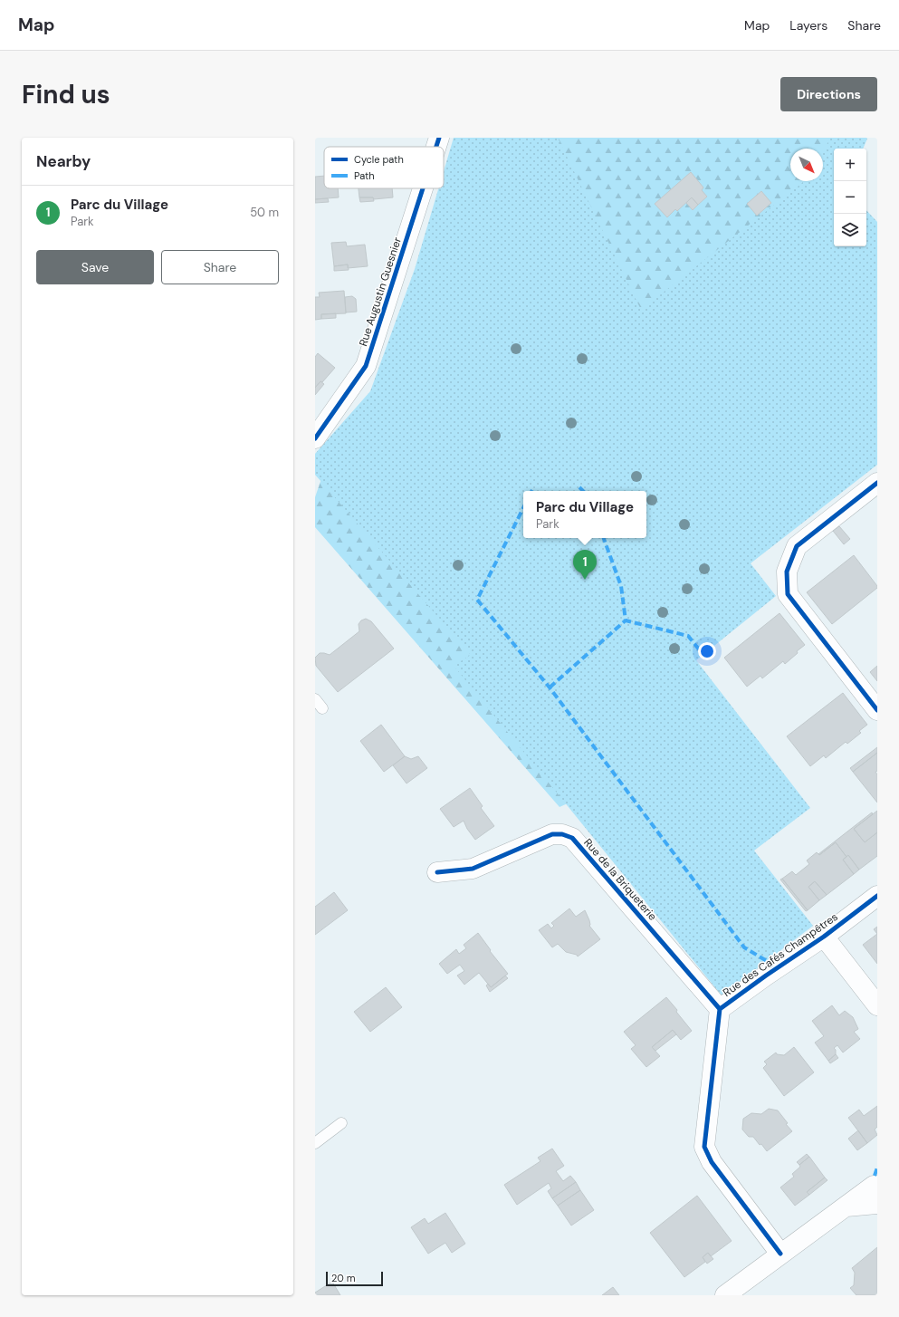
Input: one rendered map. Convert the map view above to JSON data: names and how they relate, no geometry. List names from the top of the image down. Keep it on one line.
{"streets":{"street":["Rue Augustin Guesnier","Rue de la Briqueterie","Rue des Cafés Champêtres"]},"crossings":[["Rue de la Briqueterie","Rue des Cafés Champêtres"]],"legend":["Cycle path","Path"],"scale_bar":"20 m","north":"bottom right","page":{"header":"Map","nav":["Map","Layers","Share"],"buttons":["Directions",["Save","Share"]],"title":"Find us","heading":"Nearby","map_buttons":["+","−"],"list":[{"mark":"1","name":"Parc du Village","note":"Park","value":"50 m"}],"popup":["Parc du Village","Park"],"pins":"1","scale":"20 m"}}
